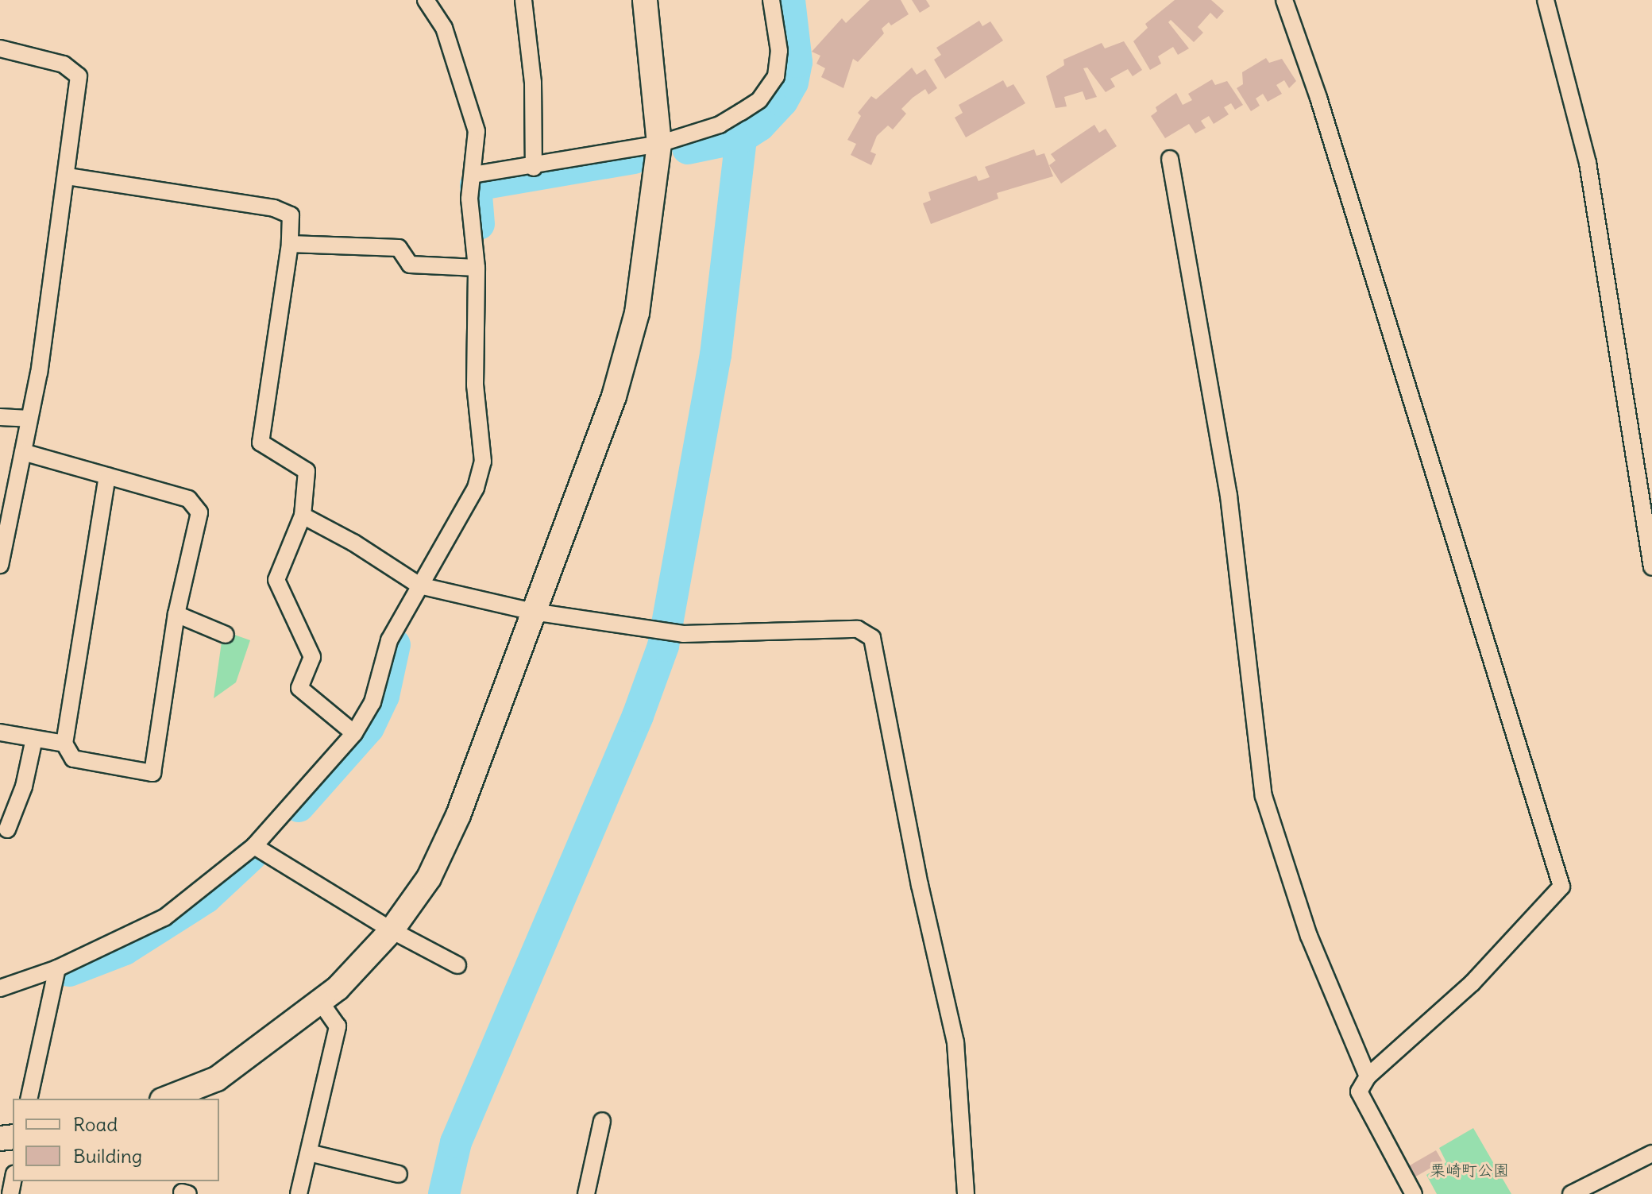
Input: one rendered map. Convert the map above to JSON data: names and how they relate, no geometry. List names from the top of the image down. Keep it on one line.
{"parks":["栗崎町公園"],"legend":["Road","Building"]}
